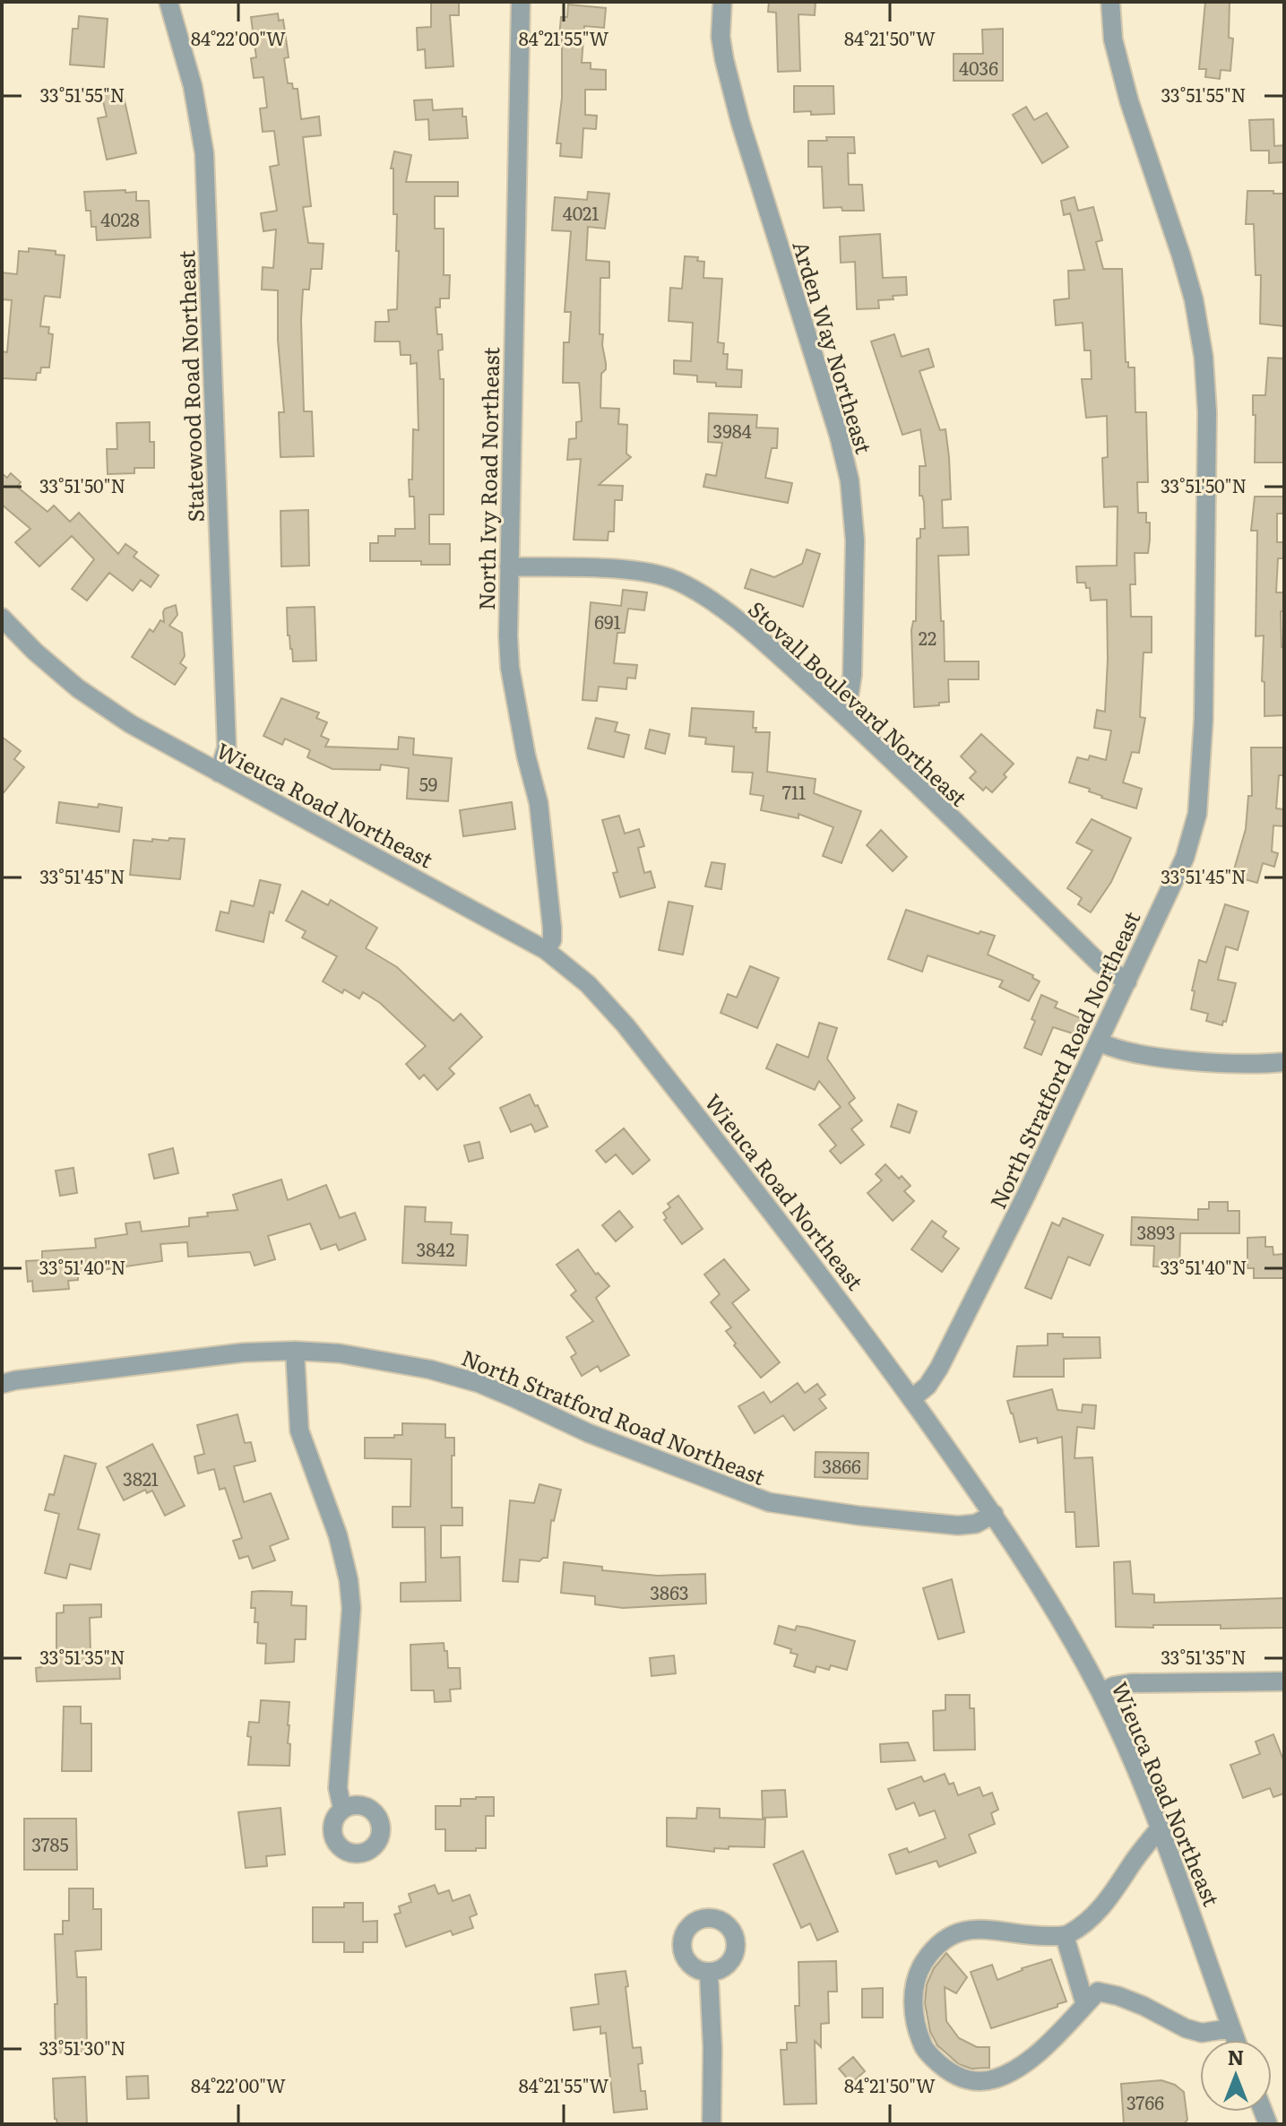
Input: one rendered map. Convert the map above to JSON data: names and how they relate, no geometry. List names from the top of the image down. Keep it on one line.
{"streets":{"street":["Arden Way Northeast","Statewood Road Northeast","North Ivy Road Northeast","Stovall Boulevard Northeast","Wieuca Road Northeast","North Stratford Road Northeast"]},"crossings":[["Arden Way Northeast","Stovall Boulevard Northeast"],["Statewood Road Northeast","Wieuca Road Northeast"],["North Ivy Road Northeast","Stovall Boulevard Northeast"],["North Ivy Road Northeast","Wieuca Road Northeast"],["Stovall Boulevard Northeast","North Stratford Road Northeast"],["Wieuca Road Northeast","North Stratford Road Northeast"]],"house_numbers":["4036","4021","4028","3984","691","22","59","711","3893","3842","3866","3821","3863","3785","3766"],"north":"top","coordinates":["84°22'00\"W","84°21'55\"W","84°21'50\"W","33°51'55\"N","33°51'50\"N","33°51'45\"N","33°51'40\"N","33°51'35\"N","33°51'30\"N"]}
